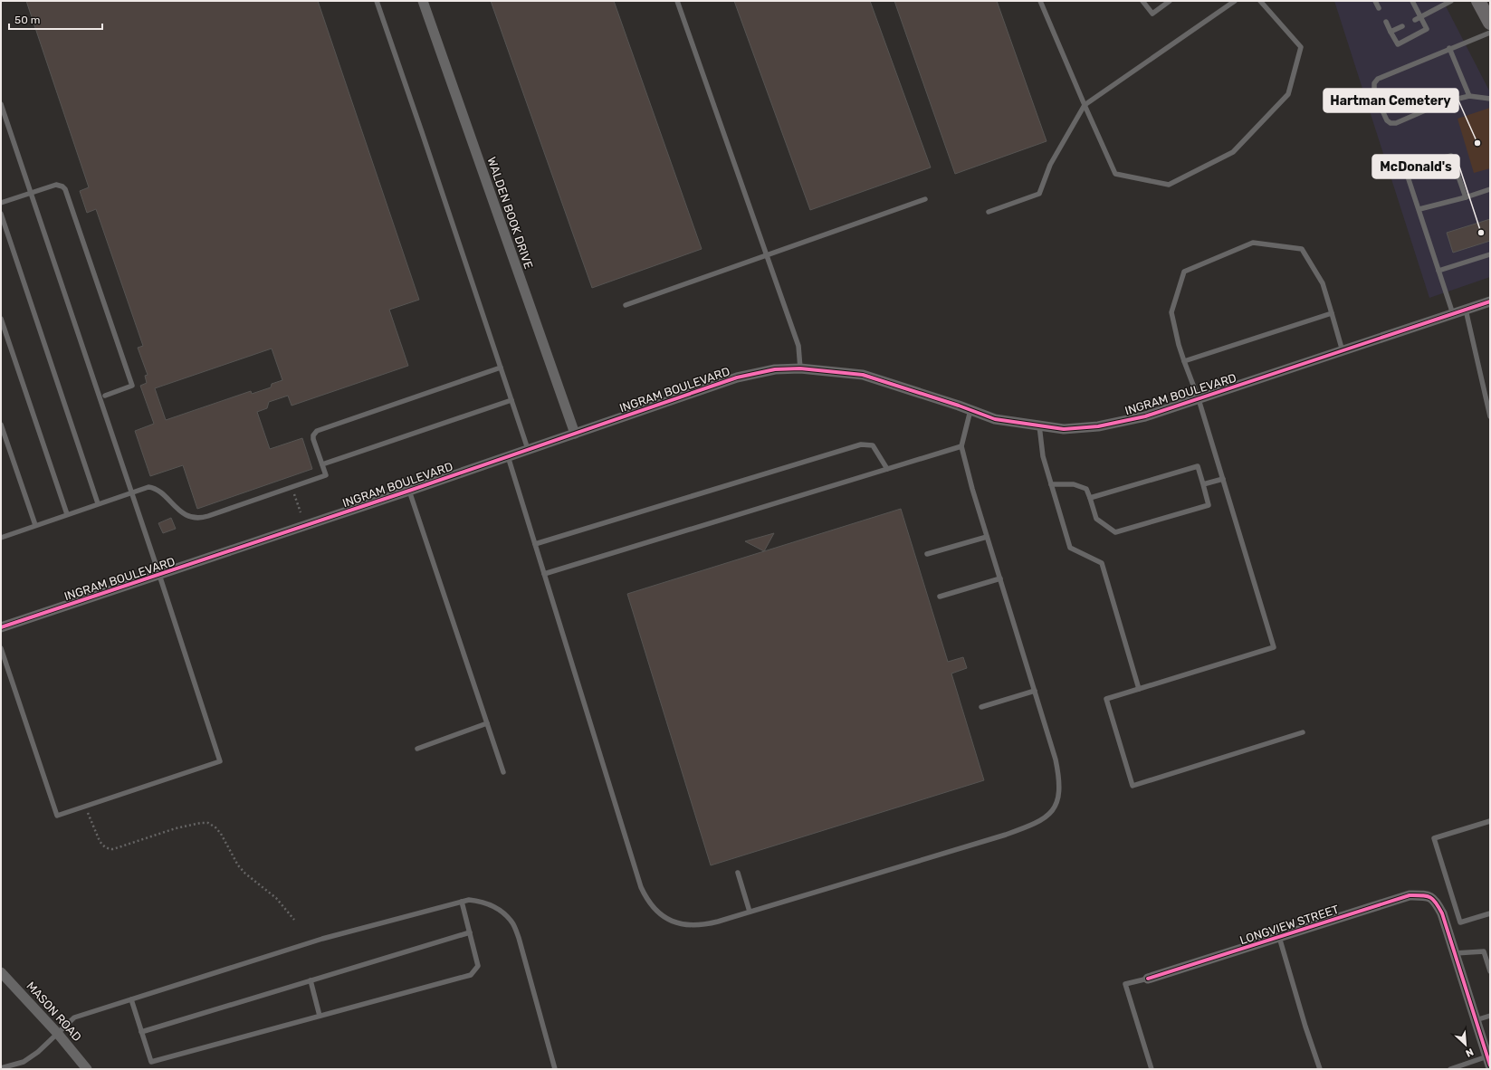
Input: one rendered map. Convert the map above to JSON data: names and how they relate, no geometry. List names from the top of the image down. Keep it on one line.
{"streets":{"street":["WALDEN BOOK DRIVE","INGRAM BOULEVARD","LONGVIEW STREET","MASON ROAD"]},"crossings":[["WALDEN BOOK DRIVE","INGRAM BOULEVARD"]],"places":["Hartman Cemetery","McDonald's"],"scale_bar":"50 m","north":"bottom right"}
